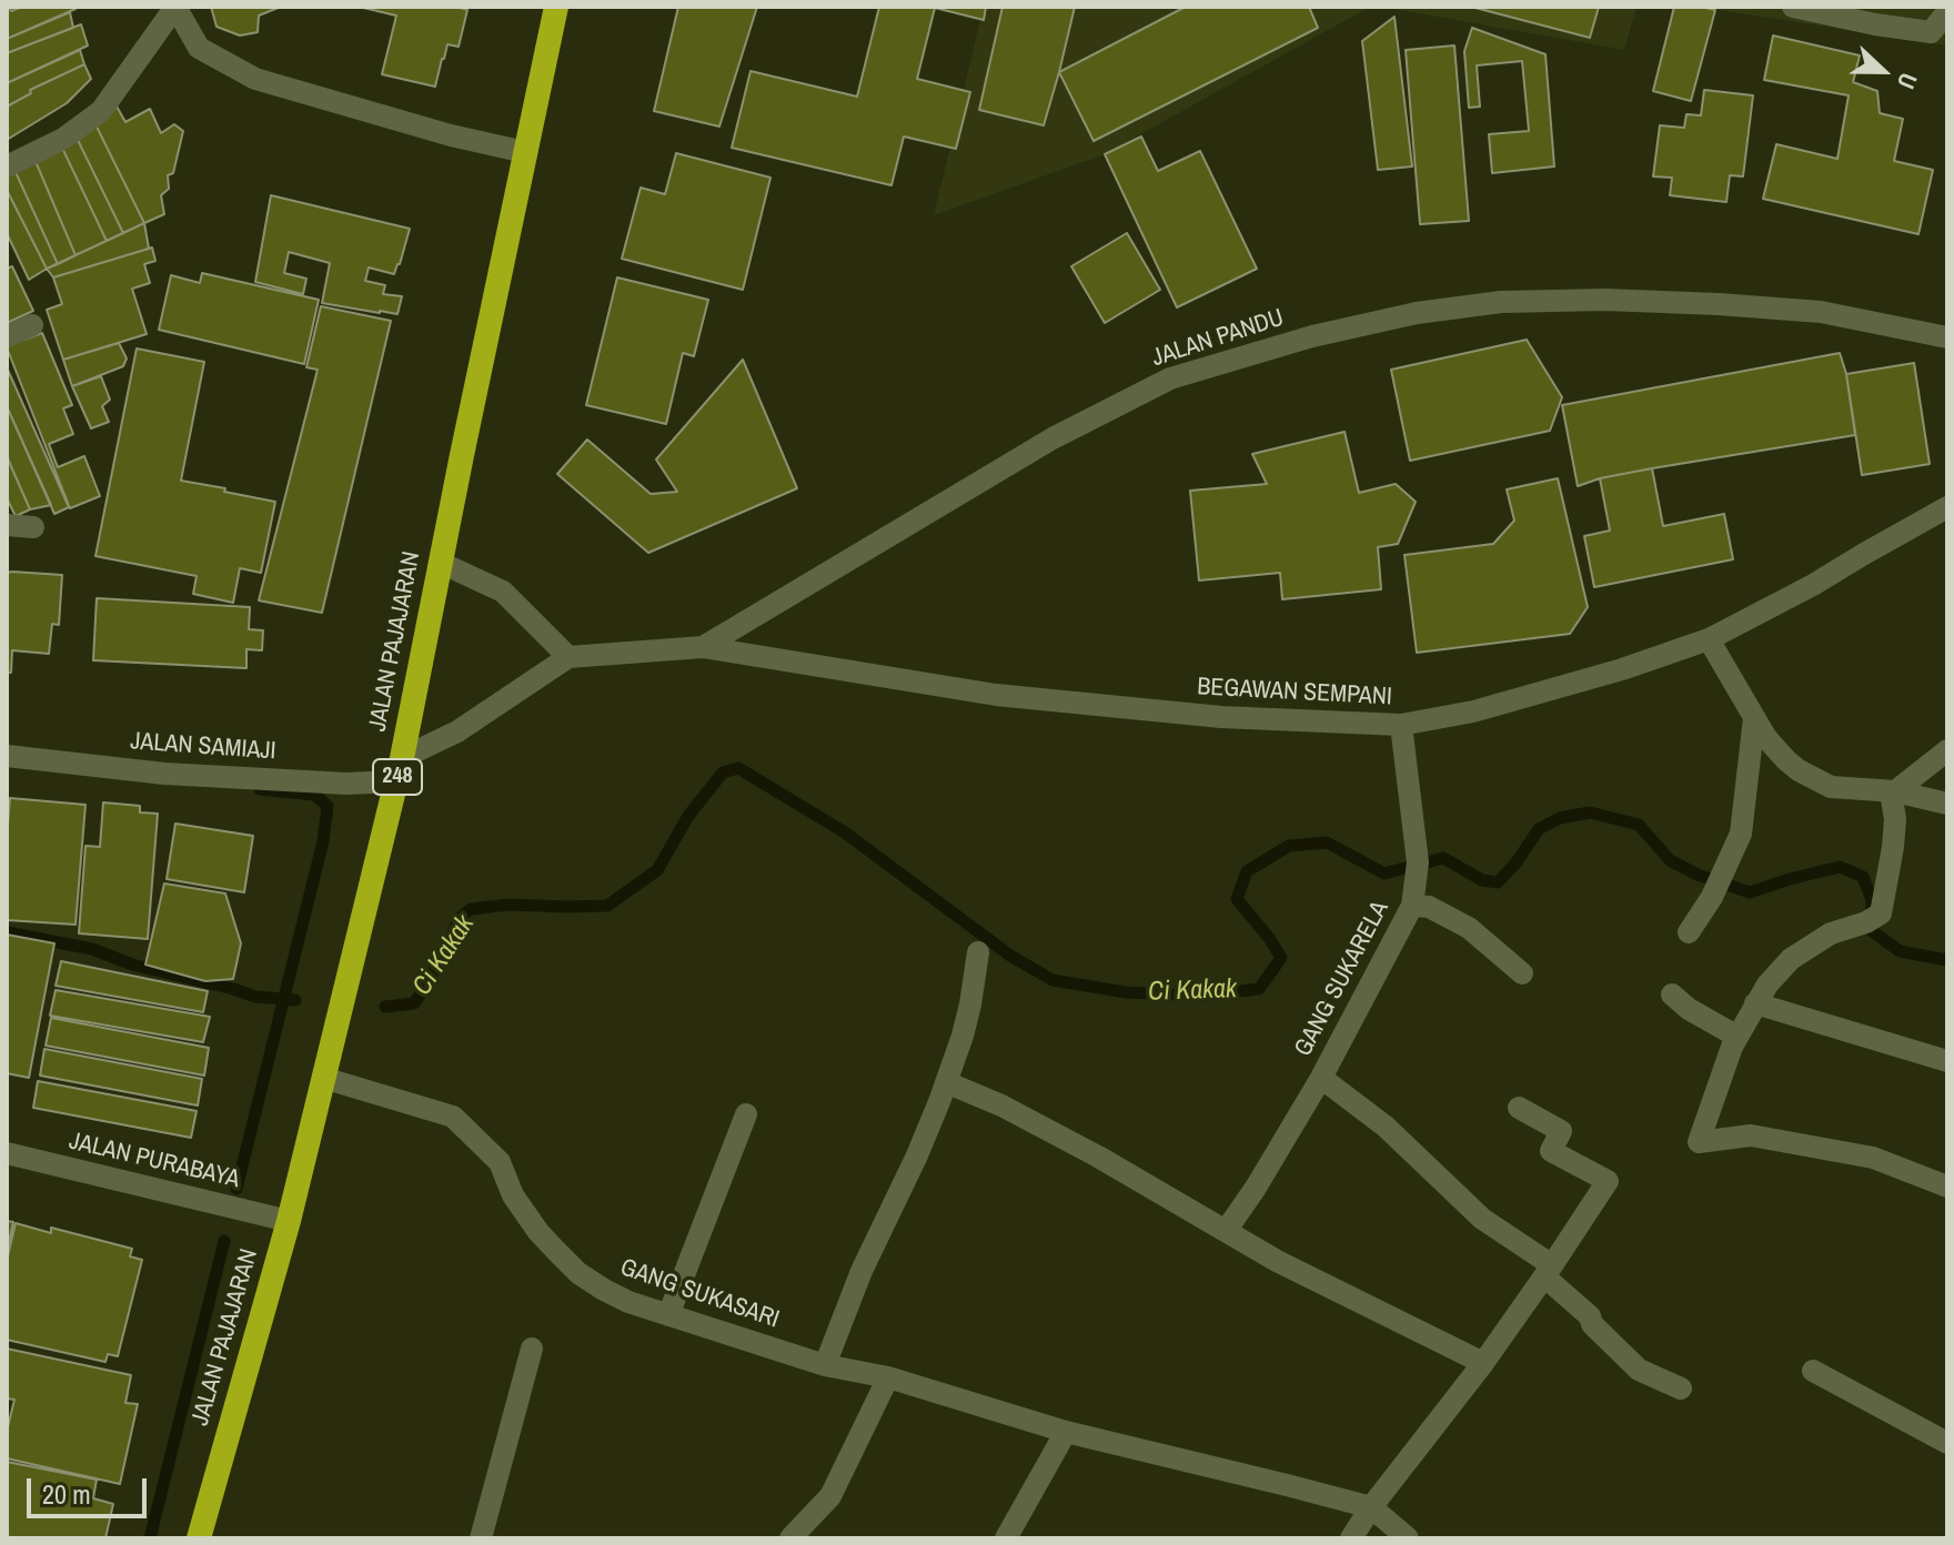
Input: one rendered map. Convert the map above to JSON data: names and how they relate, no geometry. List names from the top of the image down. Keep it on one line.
{"streets":{"highway":["JALAN PAJAJARAN","248"],"street":["JALAN PANDU","BEGAWAN SEMPANI","JALAN SAMIAJI","GANG SUKARELA","JALAN PURABAYA","GANG SUKASARI"]},"crossings":[["JALAN PANDU","JALAN PAJAJARAN"],["JALAN PANDU","BEGAWAN SEMPANI"],["JALAN PANDU","JALAN SAMIAJI"],["JALAN PAJAJARAN","JALAN SAMIAJI"],["JALAN PAJAJARAN","JALAN PURABAYA"],["JALAN PAJAJARAN","GANG SUKASARI"],["BEGAWAN SEMPANI","GANG SUKARELA"]],"water":["Ci Kakak"],"scale_bar":"20 m","north":"right"}
